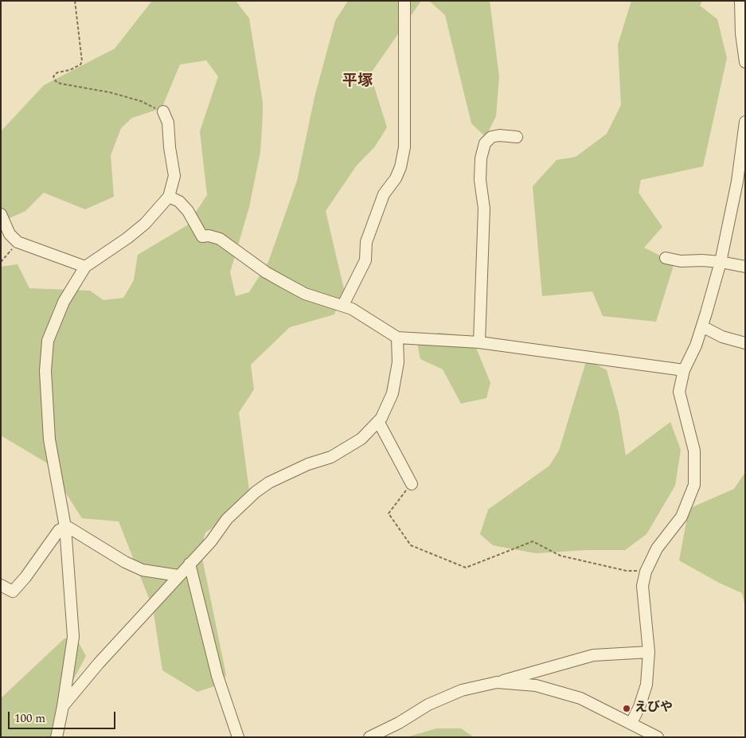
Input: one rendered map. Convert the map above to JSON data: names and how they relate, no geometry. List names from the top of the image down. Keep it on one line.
{"districts":["平塚"],"places":["えびや"],"scale_bar":"100 m"}
